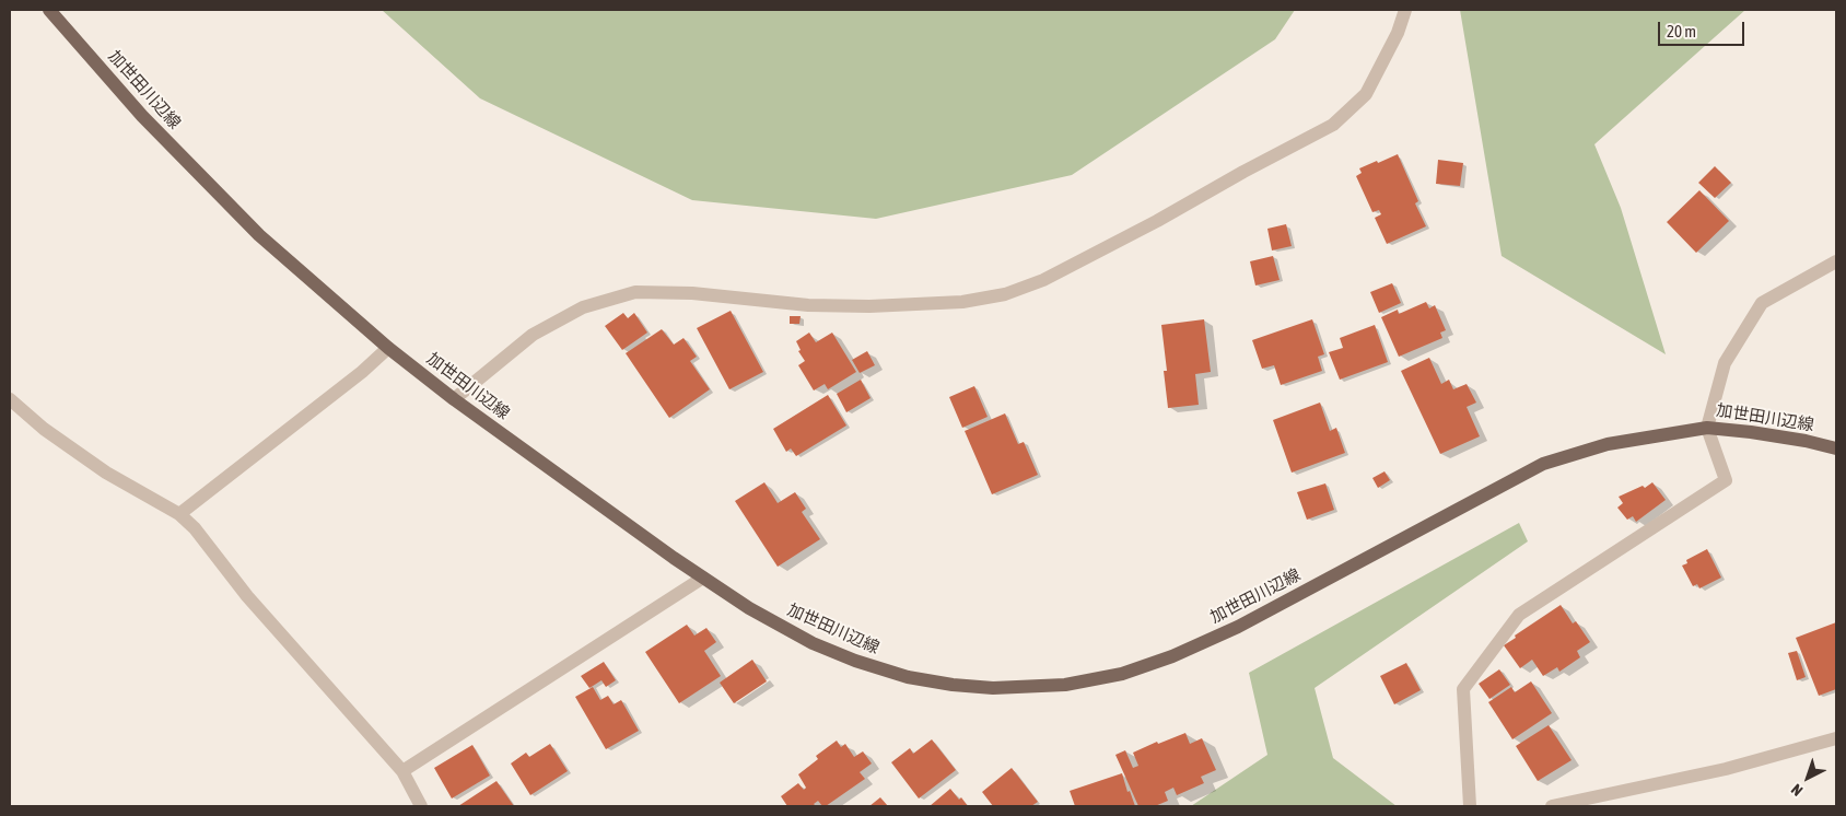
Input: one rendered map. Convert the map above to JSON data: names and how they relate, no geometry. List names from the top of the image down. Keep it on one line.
{"streets":{"main road":["加世田川辺線"]},"scale_bar":"20 m","north":"bottom left"}
